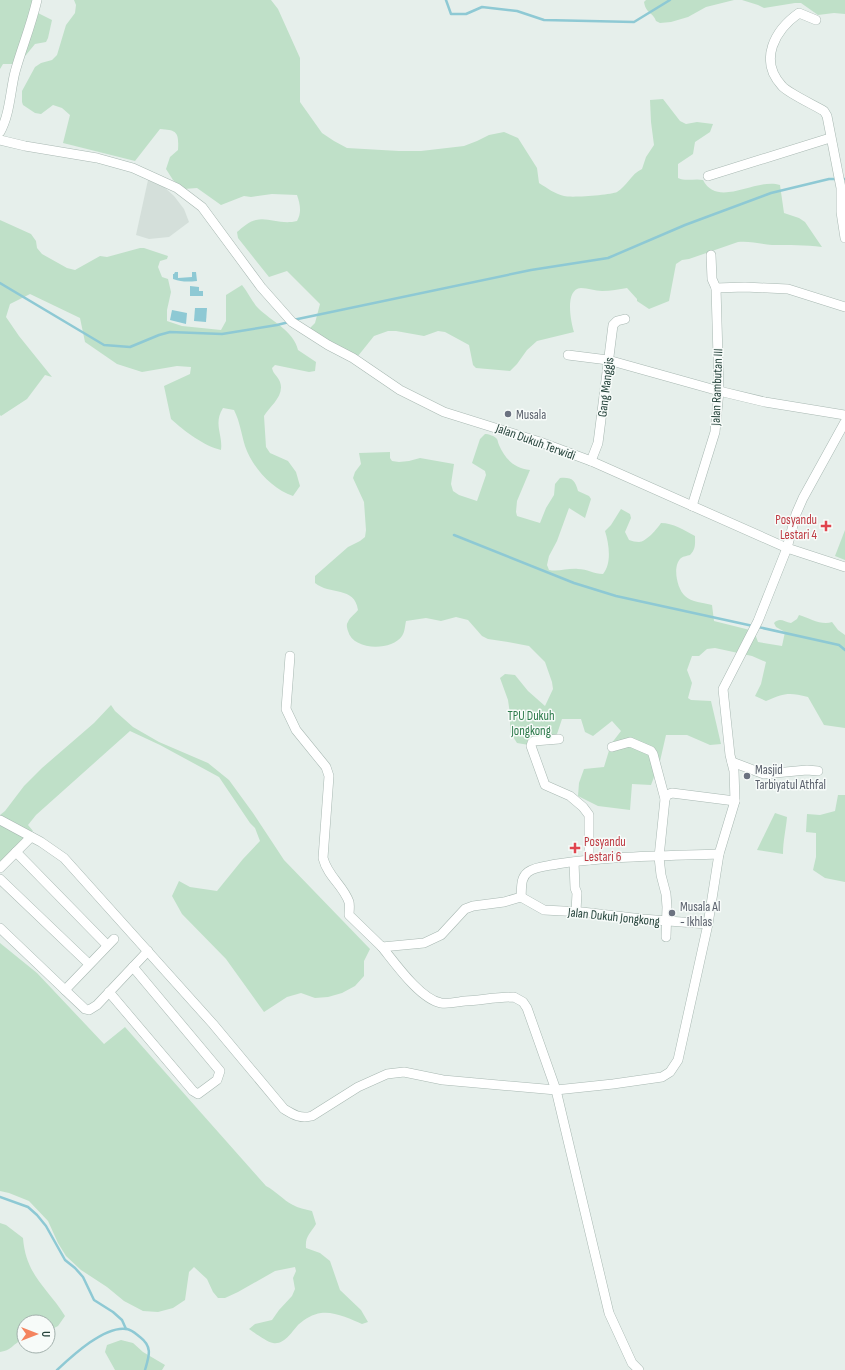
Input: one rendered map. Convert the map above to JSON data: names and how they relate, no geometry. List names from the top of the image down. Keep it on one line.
{"streets":{"street":["Gang Manggis","Jalan Rambutan III","Jalan Dukuh Terwidi","Jalan Dukuh Jongkong"]},"crossings":[["Gang Manggis","Jalan Dukuh Terwidi"],["Jalan Rambutan III","Jalan Dukuh Terwidi"]],"parks":["TPU Dukuh Jongkong"],"places":{"other":["Musala","Masjid Tarbiyatul Athfal","Musala Al - Ikhlas"],"health":["Posyandu Lestari 4","Posyandu Lestari 6"]},"north":"right"}
